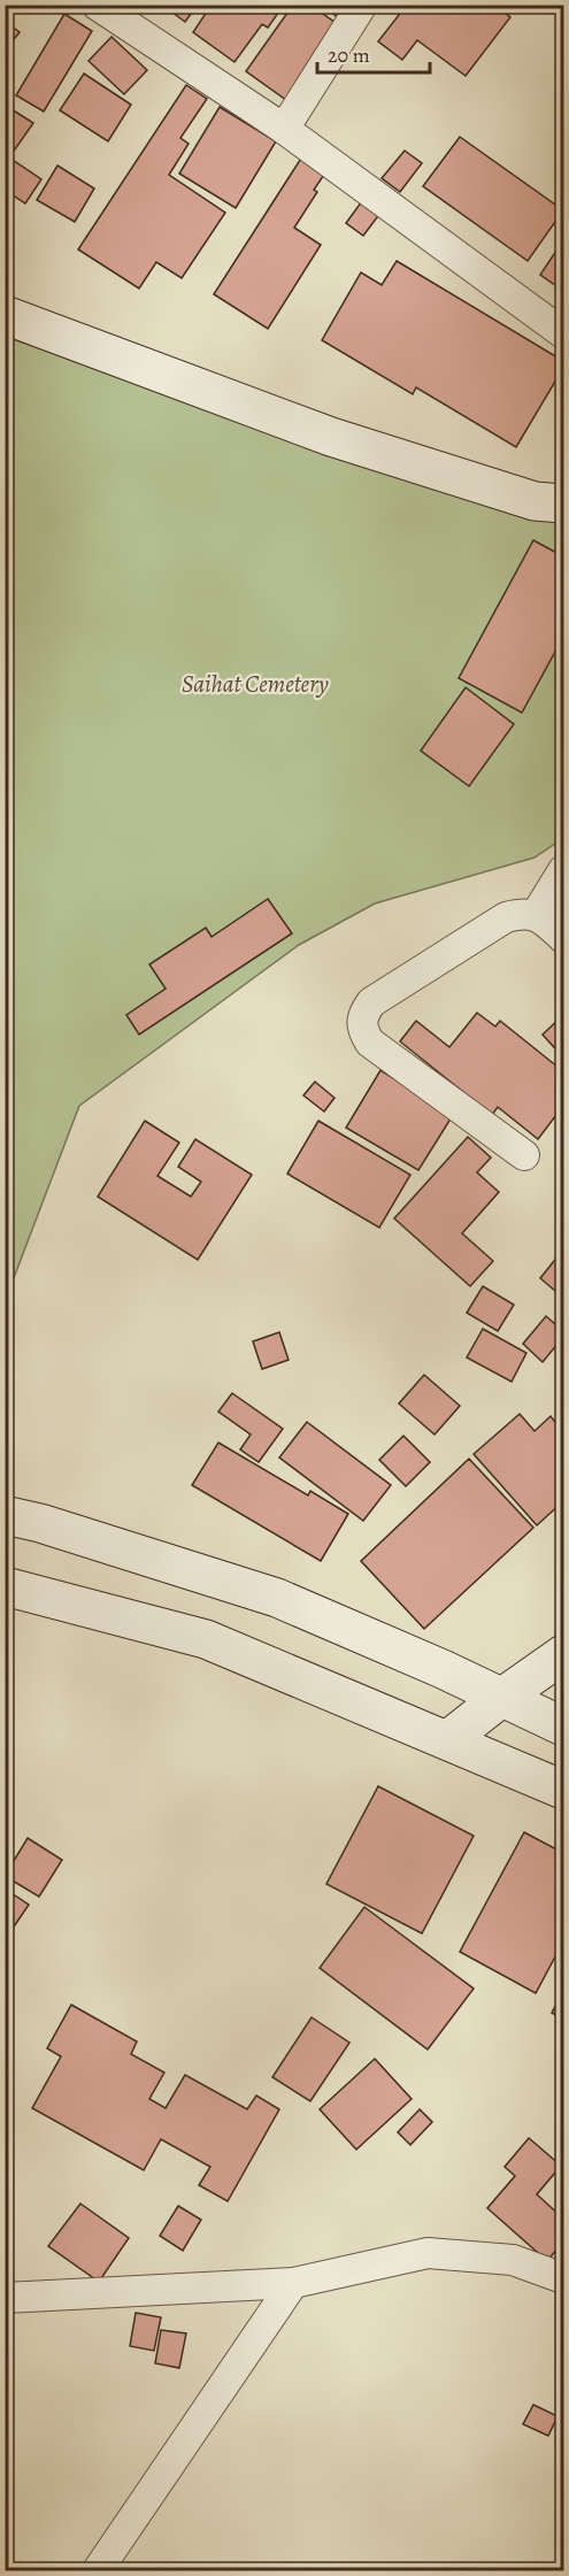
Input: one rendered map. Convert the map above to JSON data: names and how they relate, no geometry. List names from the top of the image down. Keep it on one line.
{"parks":["Saihat Cemetery"],"scale_bar":"20 m"}
